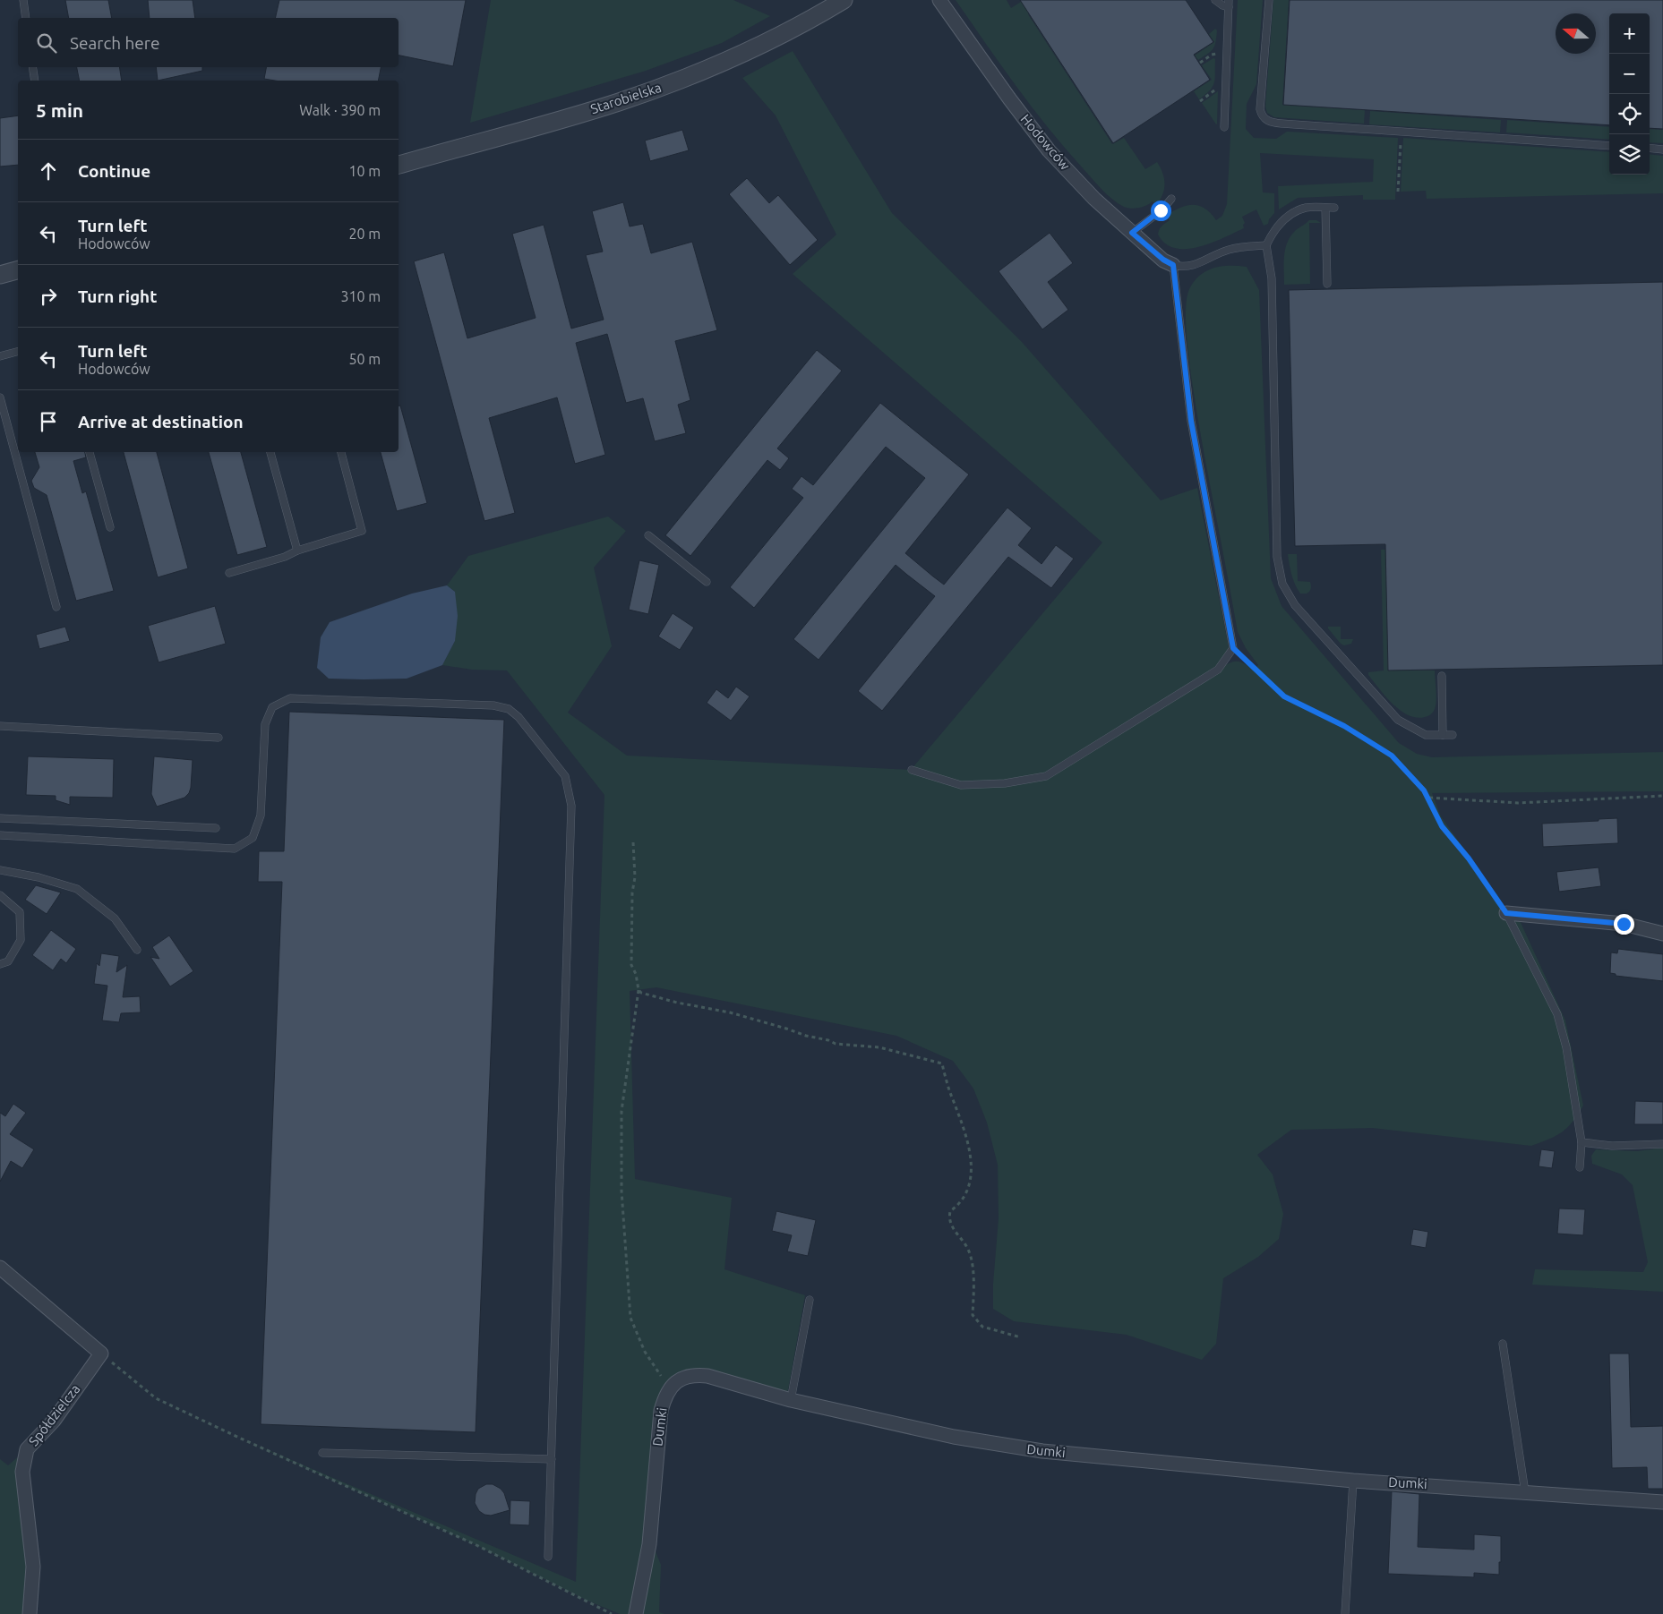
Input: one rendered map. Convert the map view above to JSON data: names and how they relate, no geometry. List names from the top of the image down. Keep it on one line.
{"streets":{"street":["Starobielska","Hodowców","Spółdzielcza","Dumki"]},"north":"left","page":{"map_buttons":["+","−"],"search":"Search here","heading":["5 min","Walk · 390 m"],"list":[["Continue","10 m"],["Turn left","Hodowców","20 m"],["Turn right","310 m"],["Turn left","Hodowców","50 m"],"Arrive at destination"]}}
